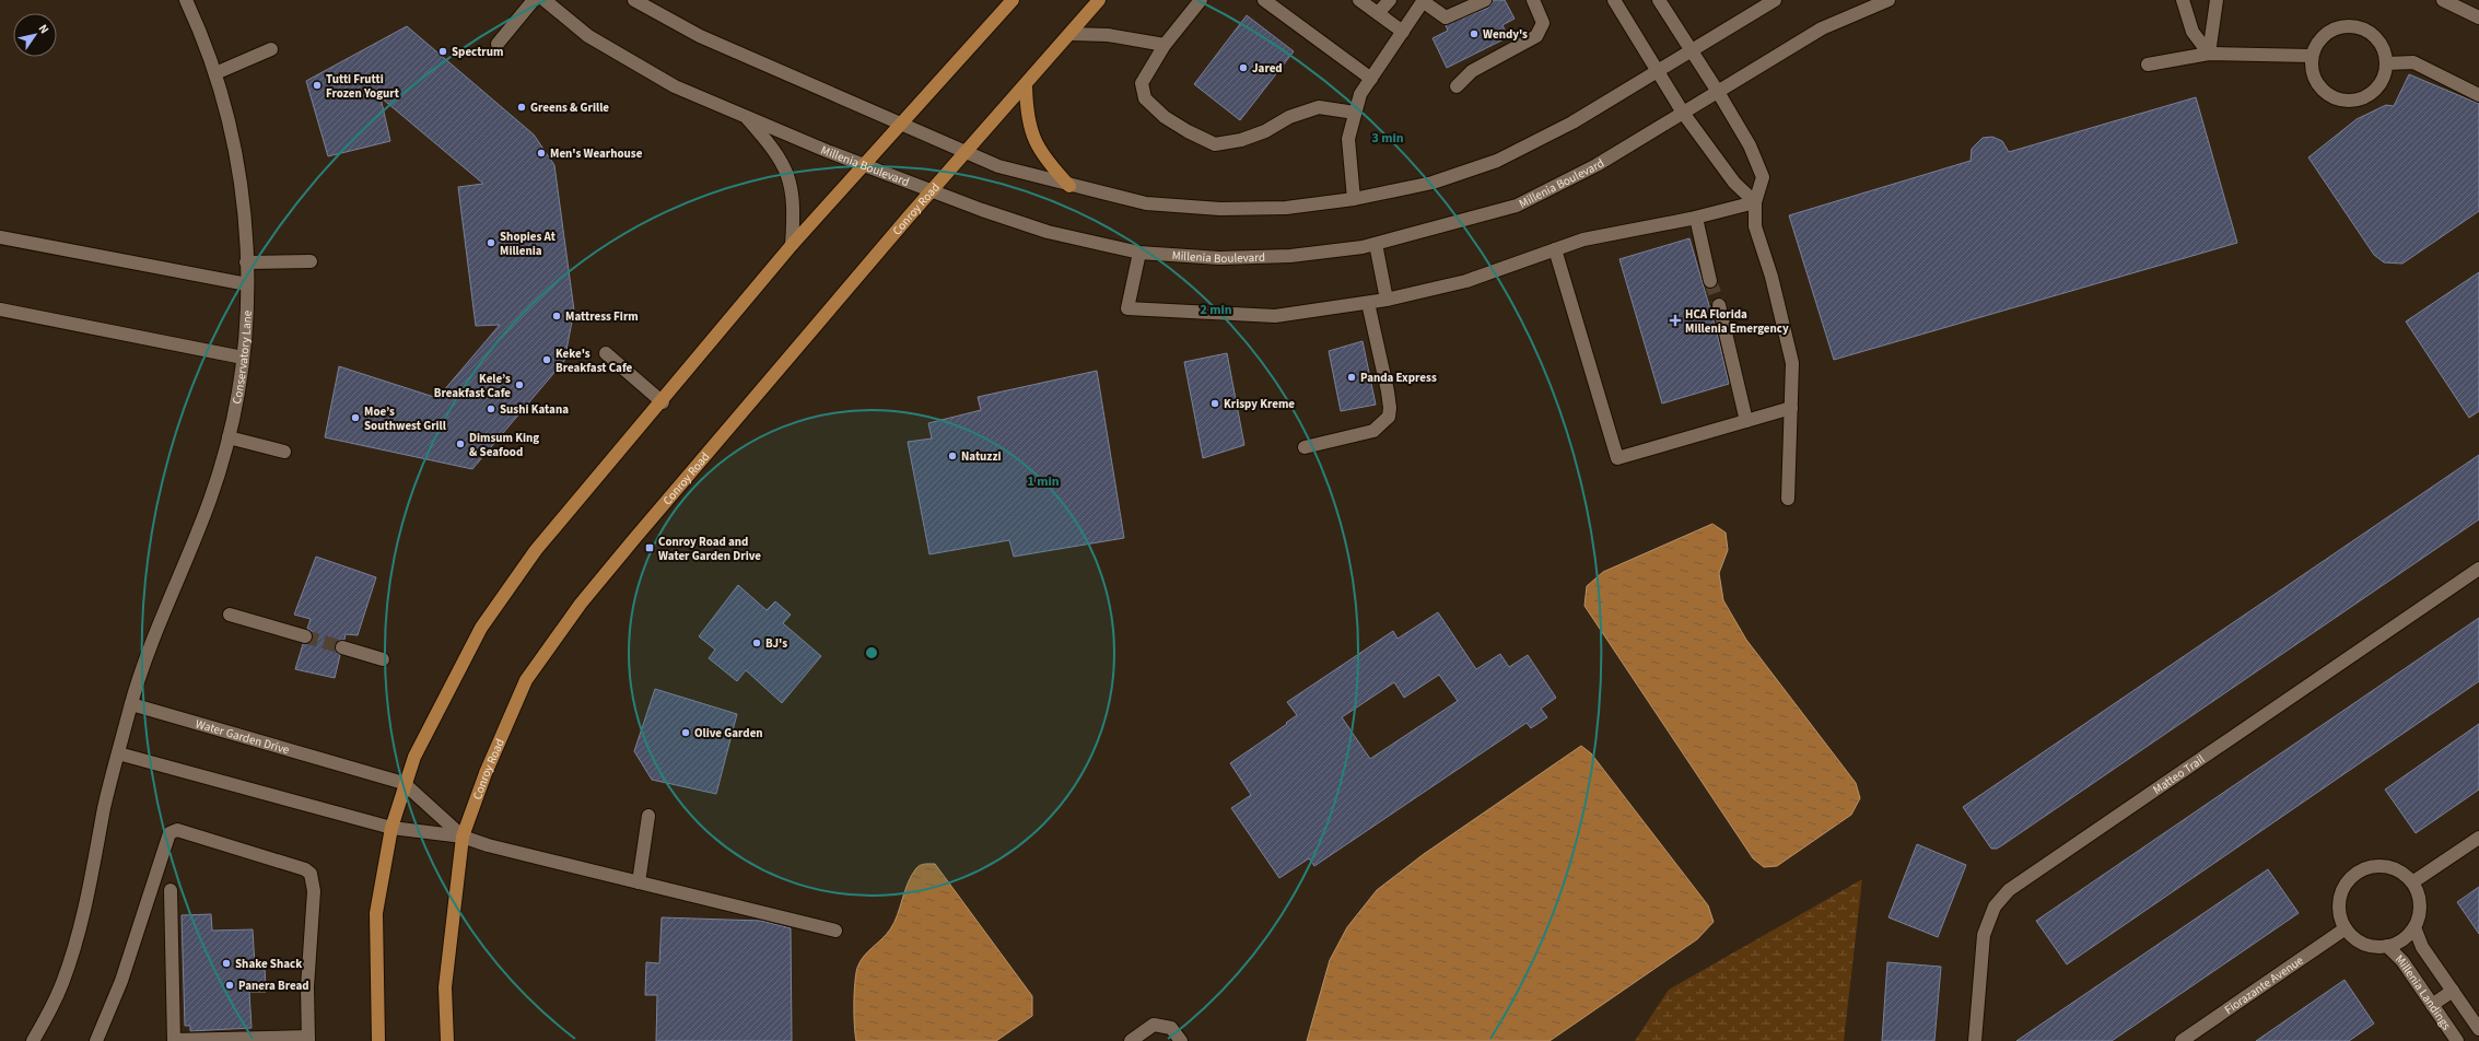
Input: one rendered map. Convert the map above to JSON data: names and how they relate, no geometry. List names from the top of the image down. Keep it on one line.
{"streets":{"main road":["Conroy Road"],"street":["Millenia Boulevard","Conservatory Lane","Water Garden Drive","Matteo Trail","Fiorazante Avenue","Millenia Landings"]},"crossings":[["Millenia Boulevard","Conroy Road"],["Conservatory Lane","Water Garden Drive"],["Fiorazante Avenue","Millenia Landings"]],"places":{"other":["Wendy's","Spectrum","Jared","Tutti Frutti Frozen Yogurt","Greens & Grille","Men's Wearhouse","Shopies At Millenia","Mattress Firm","Keke's Breakfast Cafe","Panda Express","Kele’s Breakfast Cafe","Krispy Kreme","Sushi Katana","Moe’s Southwest Grill","Dimsum King & Seafood","Natuzzi","BJ's","Olive Garden","Shake Shack","Panera Bread"],"health":["HCA Florida Millenia Emergency"],"transit":["Conroy Road and Water Garden Drive"]},"north":"top right","rings":["3 min","2 min","1 min"]}
